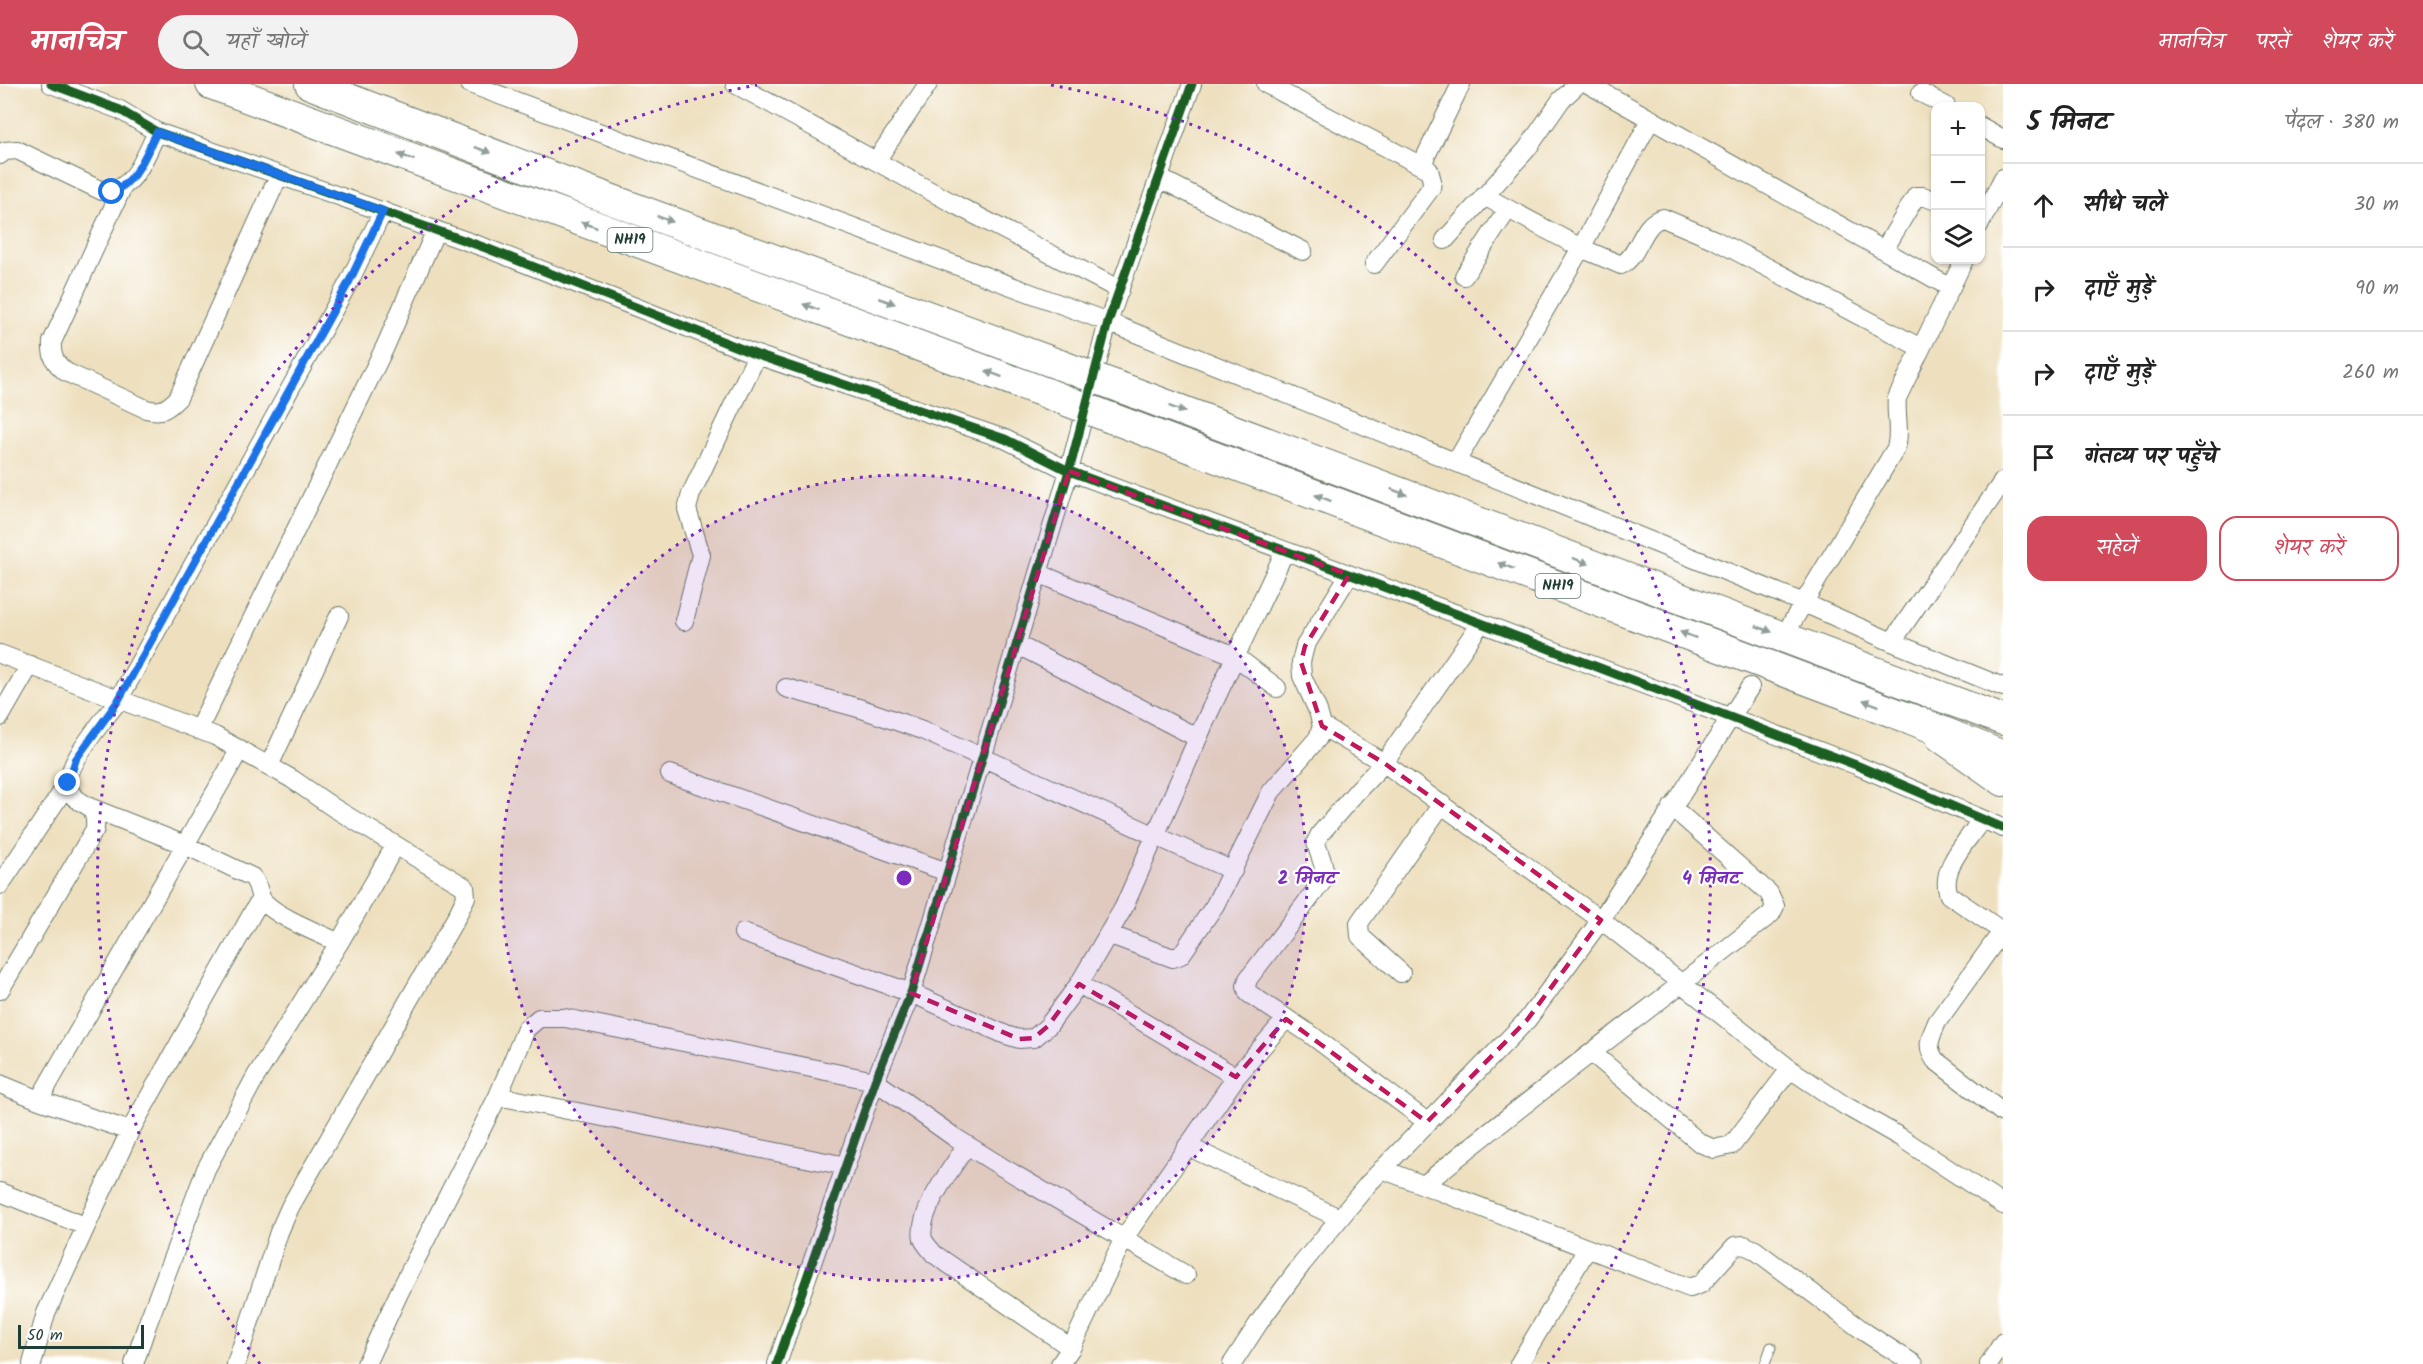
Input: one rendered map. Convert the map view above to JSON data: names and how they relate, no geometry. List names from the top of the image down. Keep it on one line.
{"streets":{"highway":["NH19"]},"scale_bar":"50 m","page":{"header":"मानचित्र","search":"यहाँ खोजें","nav":["मानचित्र","परतें","शेयर करें"],"heading":["5 मिनट","पैदल · 380 m"],"map_buttons":["+","−"],"list":[["सीधे चलें","30 m"],["दाएँ मुड़ें","90 m"],["दाएँ मुड़ें","260 m"],"गंतव्य पर पहुँचे"],"buttons":["सहेजें","शेयर करें"],"scale":"50 m"},"rings":["2 मिनट","4 मिनट"]}
